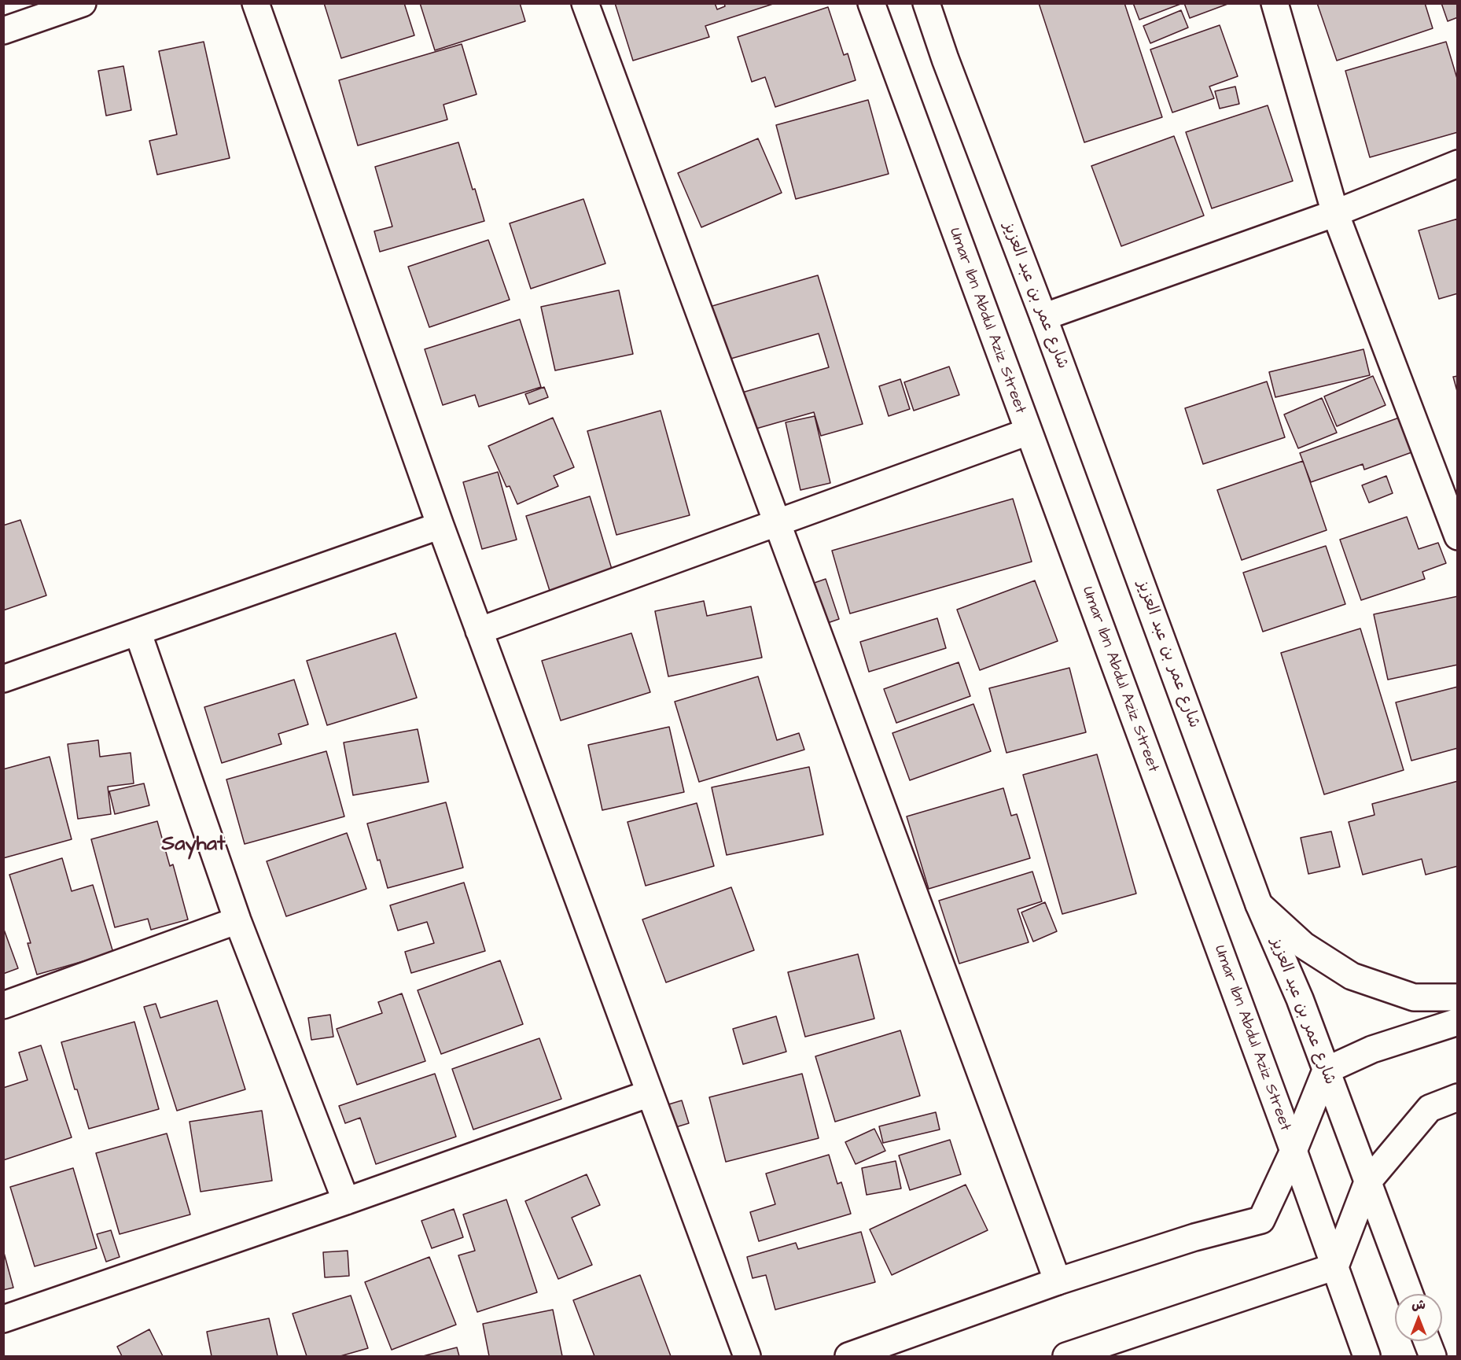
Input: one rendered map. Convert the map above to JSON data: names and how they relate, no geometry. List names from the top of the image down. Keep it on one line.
{"streets":{"street":["شارع عمر بن عبد العزيز","Umar Ibn Abdul Aziz Street"]},"districts":["Sayhat"],"north":"top"}
